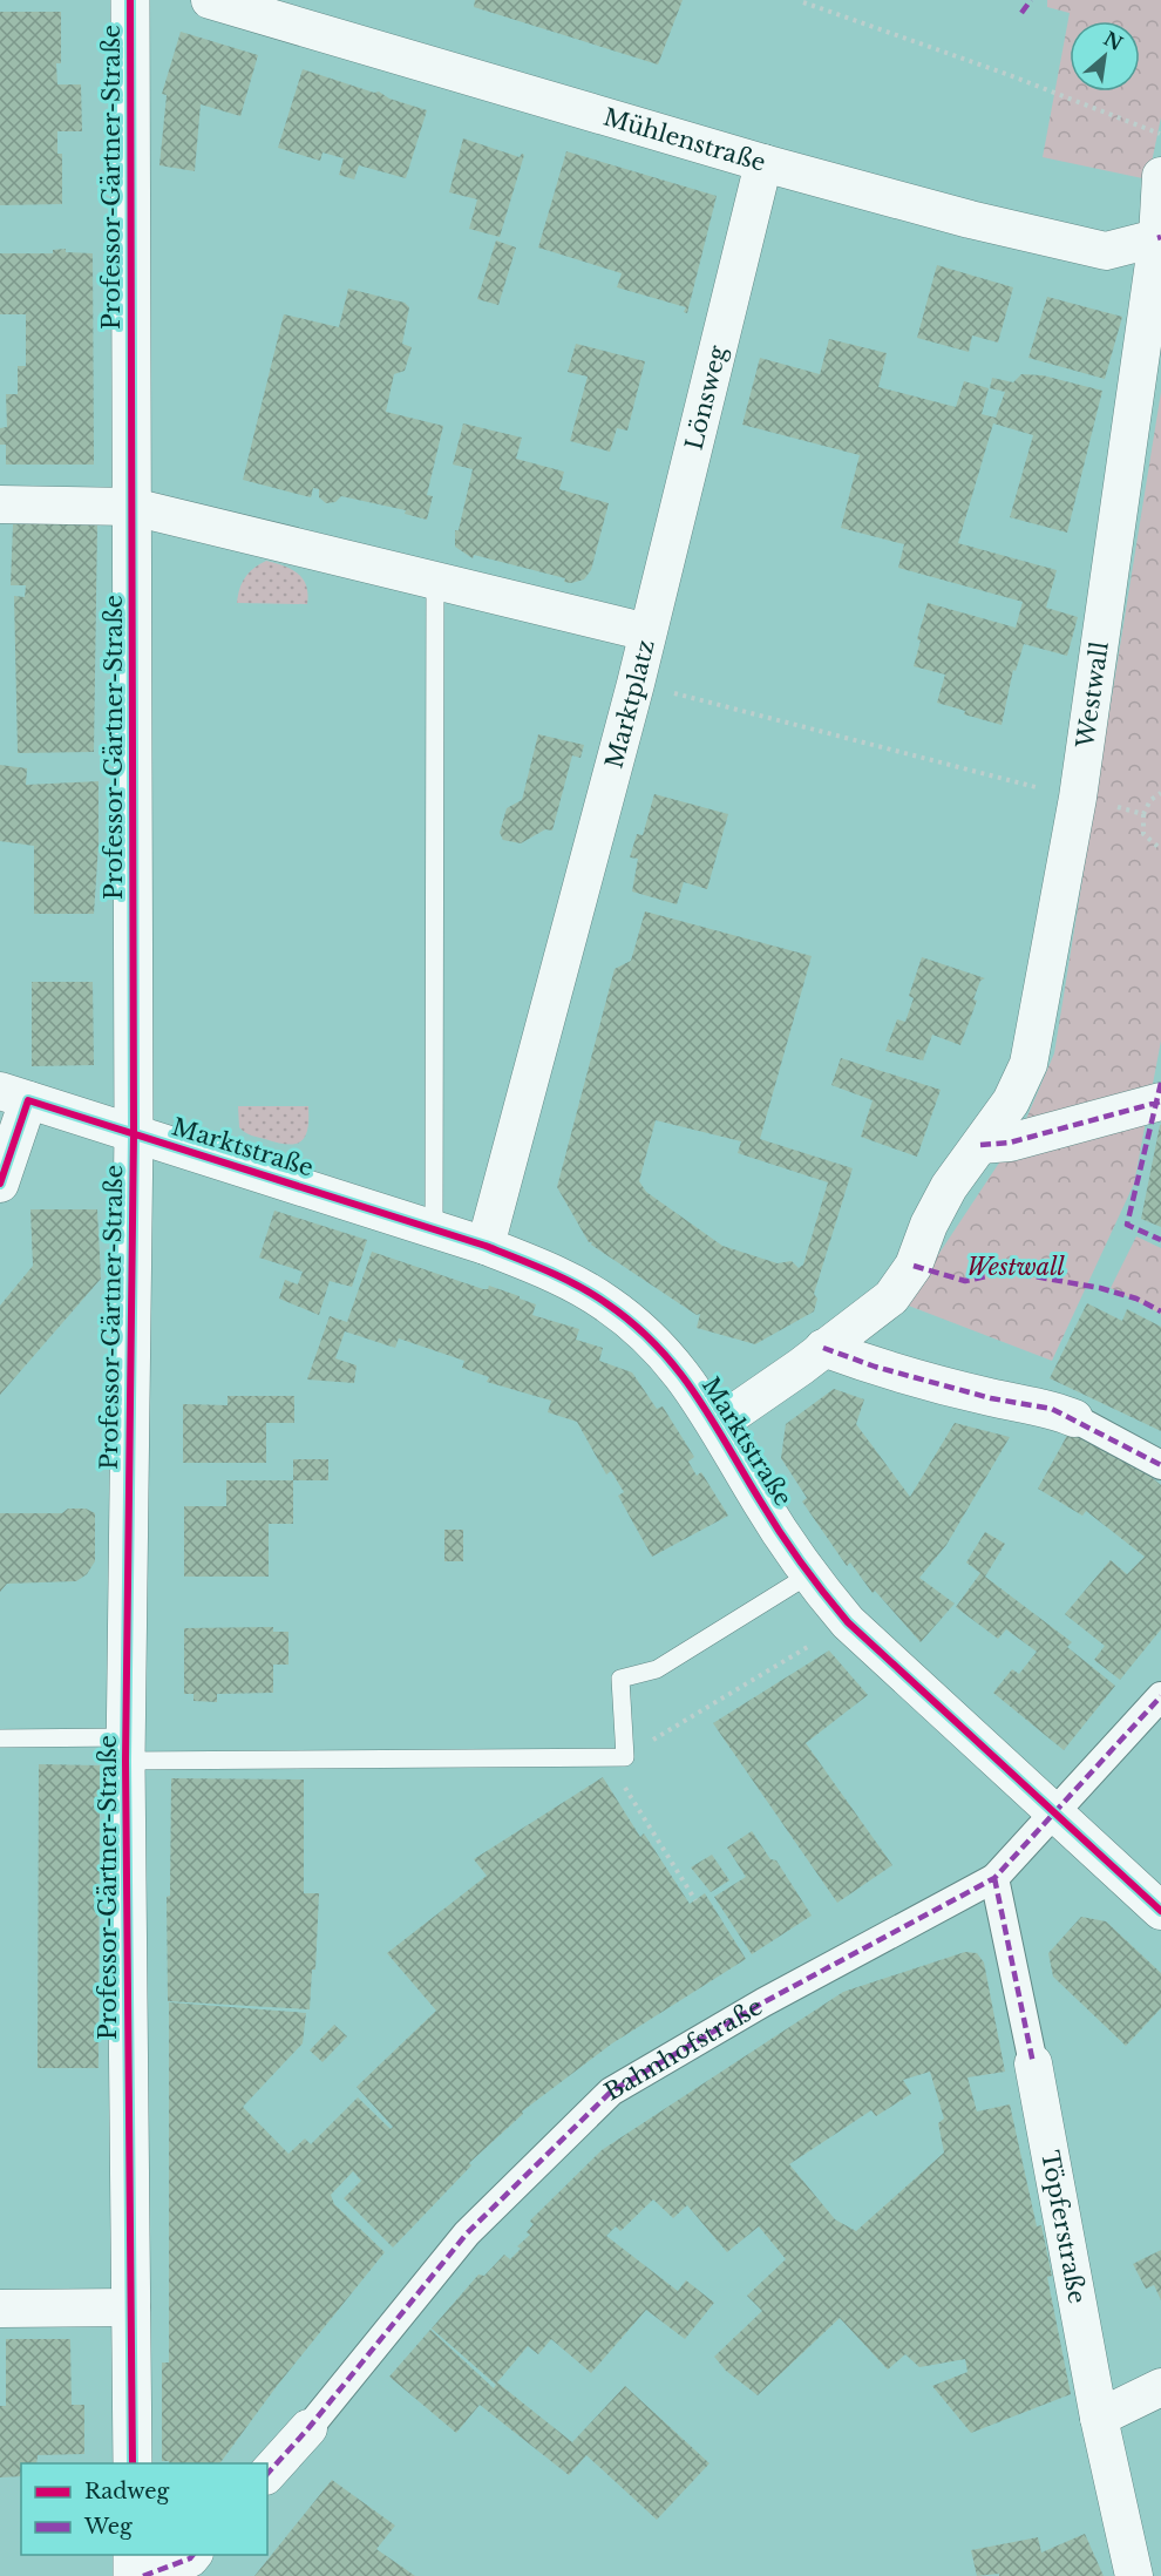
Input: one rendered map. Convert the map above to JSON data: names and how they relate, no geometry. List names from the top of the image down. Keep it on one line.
{"streets":{"street":["Mühlenstraße","Professor-Gärtner-Straße","Lönsweg","Westwall","Marktplatz","Marktstraße","Bahnhofstraße","Töpferstraße"]},"crossings":[["Mühlenstraße","Lönsweg"],["Mühlenstraße","Westwall"],["Professor-Gärtner-Straße","Marktplatz"],["Professor-Gärtner-Straße","Marktstraße"],["Lönsweg","Marktplatz"],["Westwall","Marktstraße"],["Marktplatz","Marktstraße"],["Marktstraße","Bahnhofstraße"],["Bahnhofstraße","Töpferstraße"]],"parks":["Westwall"],"legend":["Radweg","Weg"],"north":"top right"}
